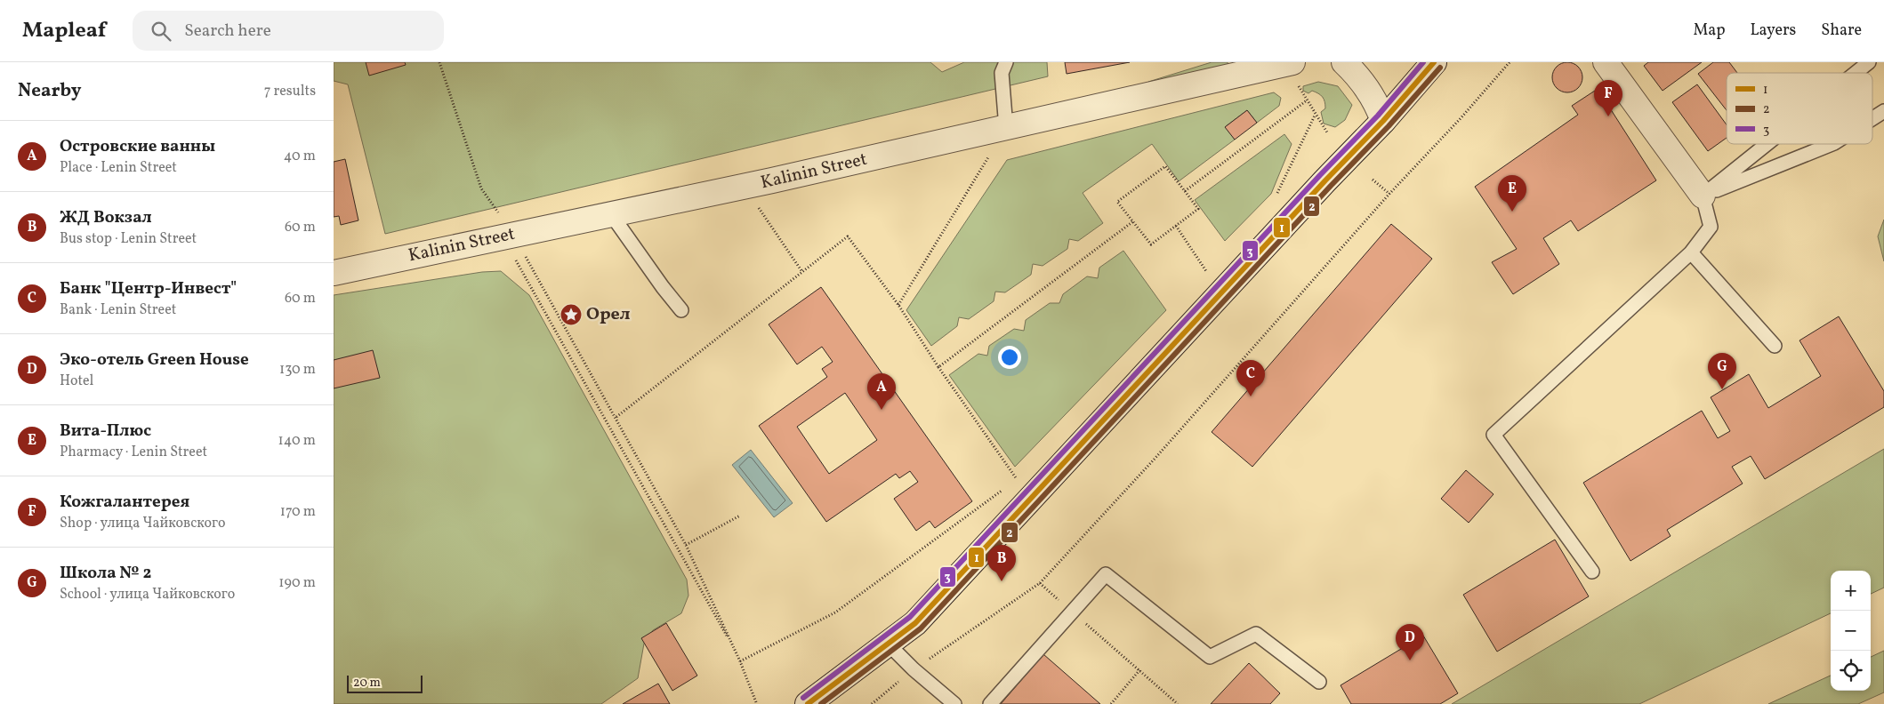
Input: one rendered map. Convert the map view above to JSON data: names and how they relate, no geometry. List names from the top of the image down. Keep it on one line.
{"streets":{"street":["Kalinin Street"]},"places":{"place":["Орел"]},"lines":["transit line 1","transit line 3","transit line 2"],"legend":["1","2","3"],"scale_bar":"20 m","page":{"header":"Mapleaf","search":"Search here","nav":["Map","Layers","Share"],"heading":["Nearby","7 results"],"pins":["F","E","G","C","A","B","D"],"list":[{"mark":"A","name":"Островские ванны","note":"Place · Lenin Street","value":"40 m"},{"mark":"B","name":"ЖД Вокзал","note":"Bus stop · Lenin Street","value":"60 m"},{"mark":"C","name":"Банк \"Центр-Инвест\"","note":"Bank · Lenin Street","value":"60 m"},{"mark":"D","name":"Эко-отель Green House","note":"Hotel","value":"130 m"},{"mark":"E","name":"Вита-Плюс","note":"Pharmacy · Lenin Street","value":"140 m"},{"mark":"F","name":"Кожгалантерея","note":"Shop · улица Чайковского","value":"170 m"},{"mark":"G","name":"Школа № 2","note":"School · улица Чайковского","value":"190 m"}],"map_buttons":["+","−"],"scale":"20 m"}}
